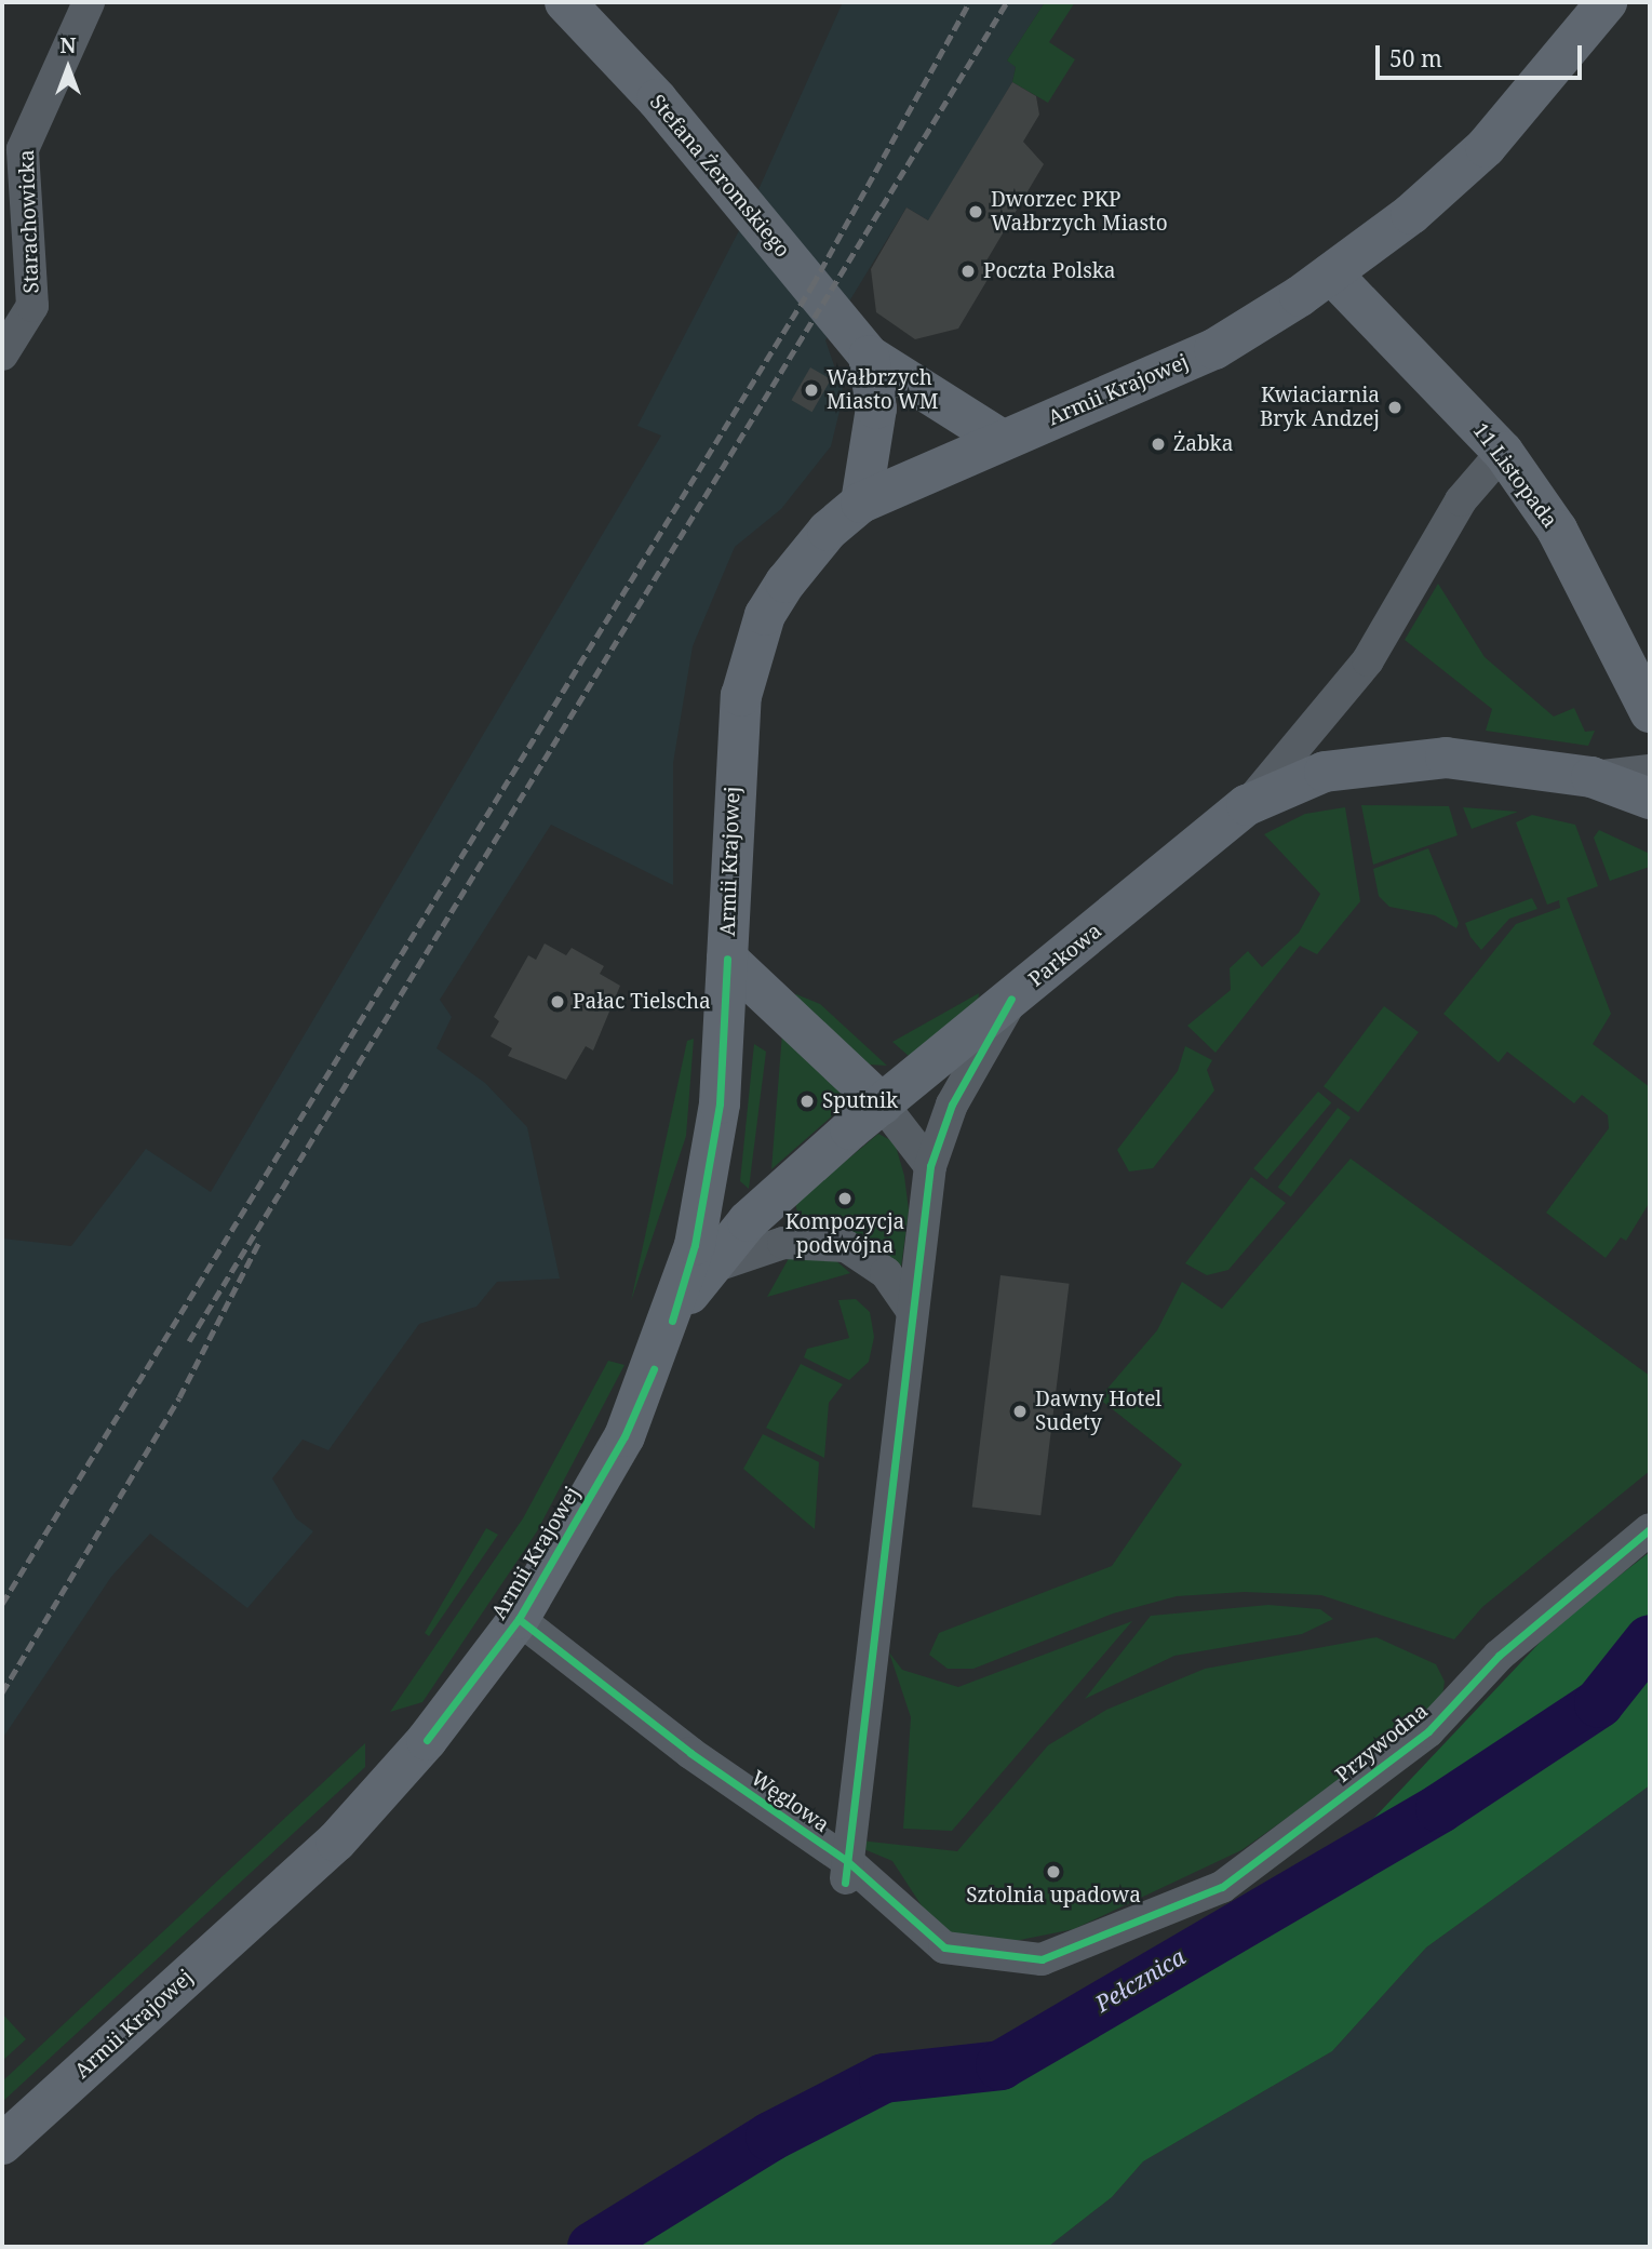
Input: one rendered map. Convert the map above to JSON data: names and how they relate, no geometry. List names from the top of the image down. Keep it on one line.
{"streets":{"main road":["Stefana Żeromskiego","Armii Krajowej","11 Listopada","Parkowa"],"street":["Starachowicka","Przywodna","Węglowa"]},"crossings":[["Stefana Żeromskiego","Armii Krajowej"],["Armii Krajowej","11 Listopada"],["Armii Krajowej","Parkowa"],["Armii Krajowej","Węglowa"],["11 Listopada","Parkowa"],["Przywodna","Węglowa"]],"water":["Pełcznica"],"places":["Dworzec PKP Wałbrzych Miasto","Poczta Polska","Wałbrzych Miasto WM","Kwiaciarnia Bryk Andzej","Żabka","Pałac Tielscha","Sputnik","Kompozycja podwójna","Dawny Hotel Sudety","Sztolnia upadowa"],"scale_bar":"50 m","north":"top"}
